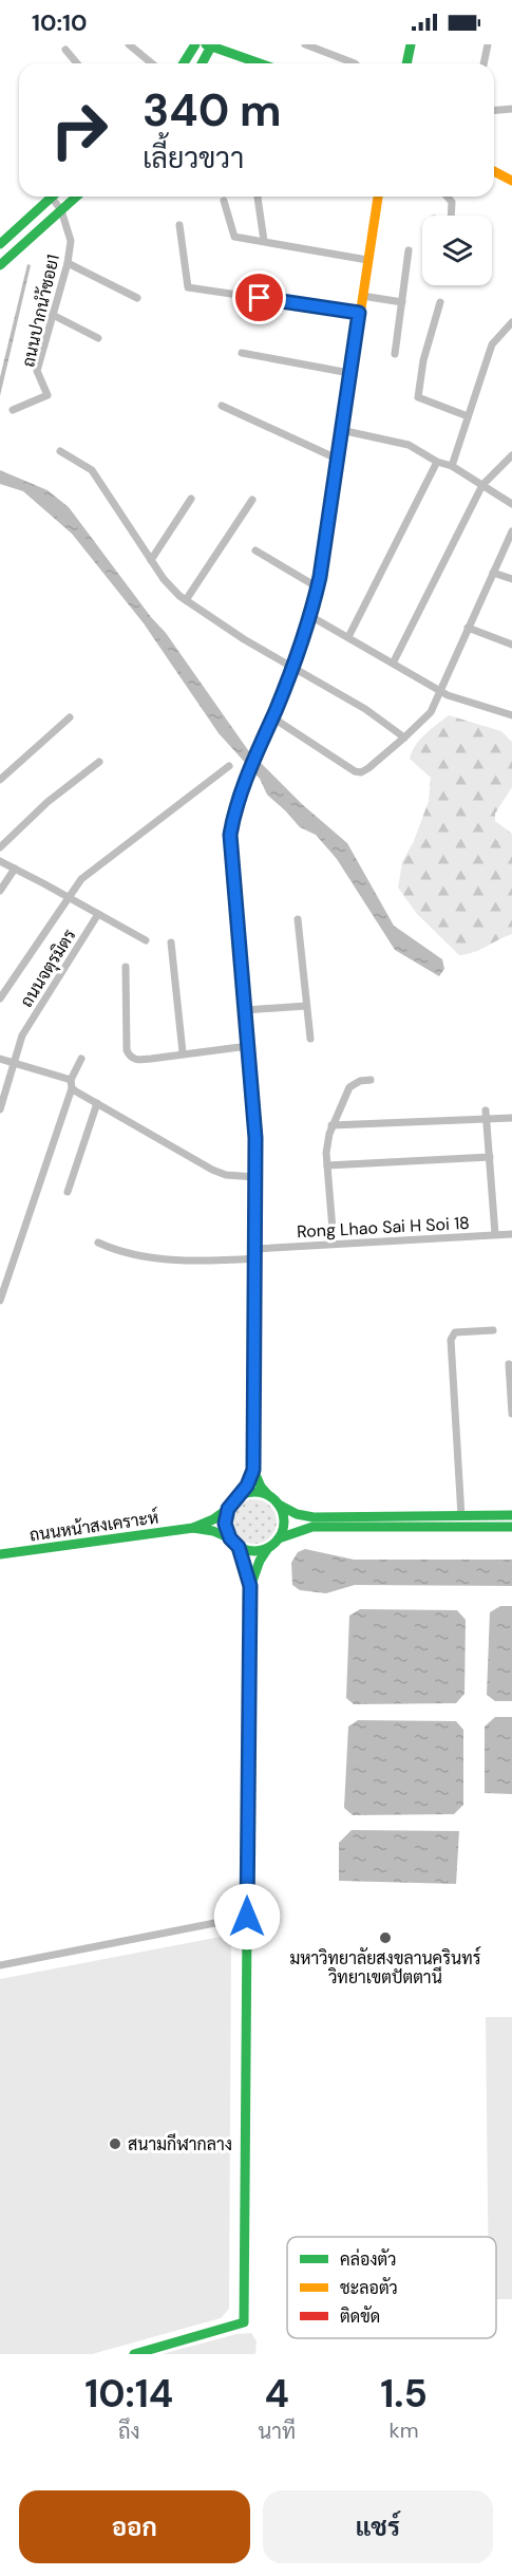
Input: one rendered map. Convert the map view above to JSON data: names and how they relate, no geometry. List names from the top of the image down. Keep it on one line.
{"streets":{"main road":["ถนนหน้าสงเคราะห์"],"street":["ถนนปากนำ้ซอย1","ถนนจตุรมิตร","Rong Lhao Sai H Soi 18"]},"places":["มหาวิทยาลัยสงขลานครินทร์ วิทยาเขตปัตตานี","สนามกีฬากลาง"],"legend":["คล่องตัว","ชะลอตัว","ติดขัด"],"page":{"status":"10:10","turn":["340 m","เลี้ยวขวา"],"eta":["10:14","ถึง","4","นาที","1.5","km"],"buttons":["ออก","แชร์"]}}
